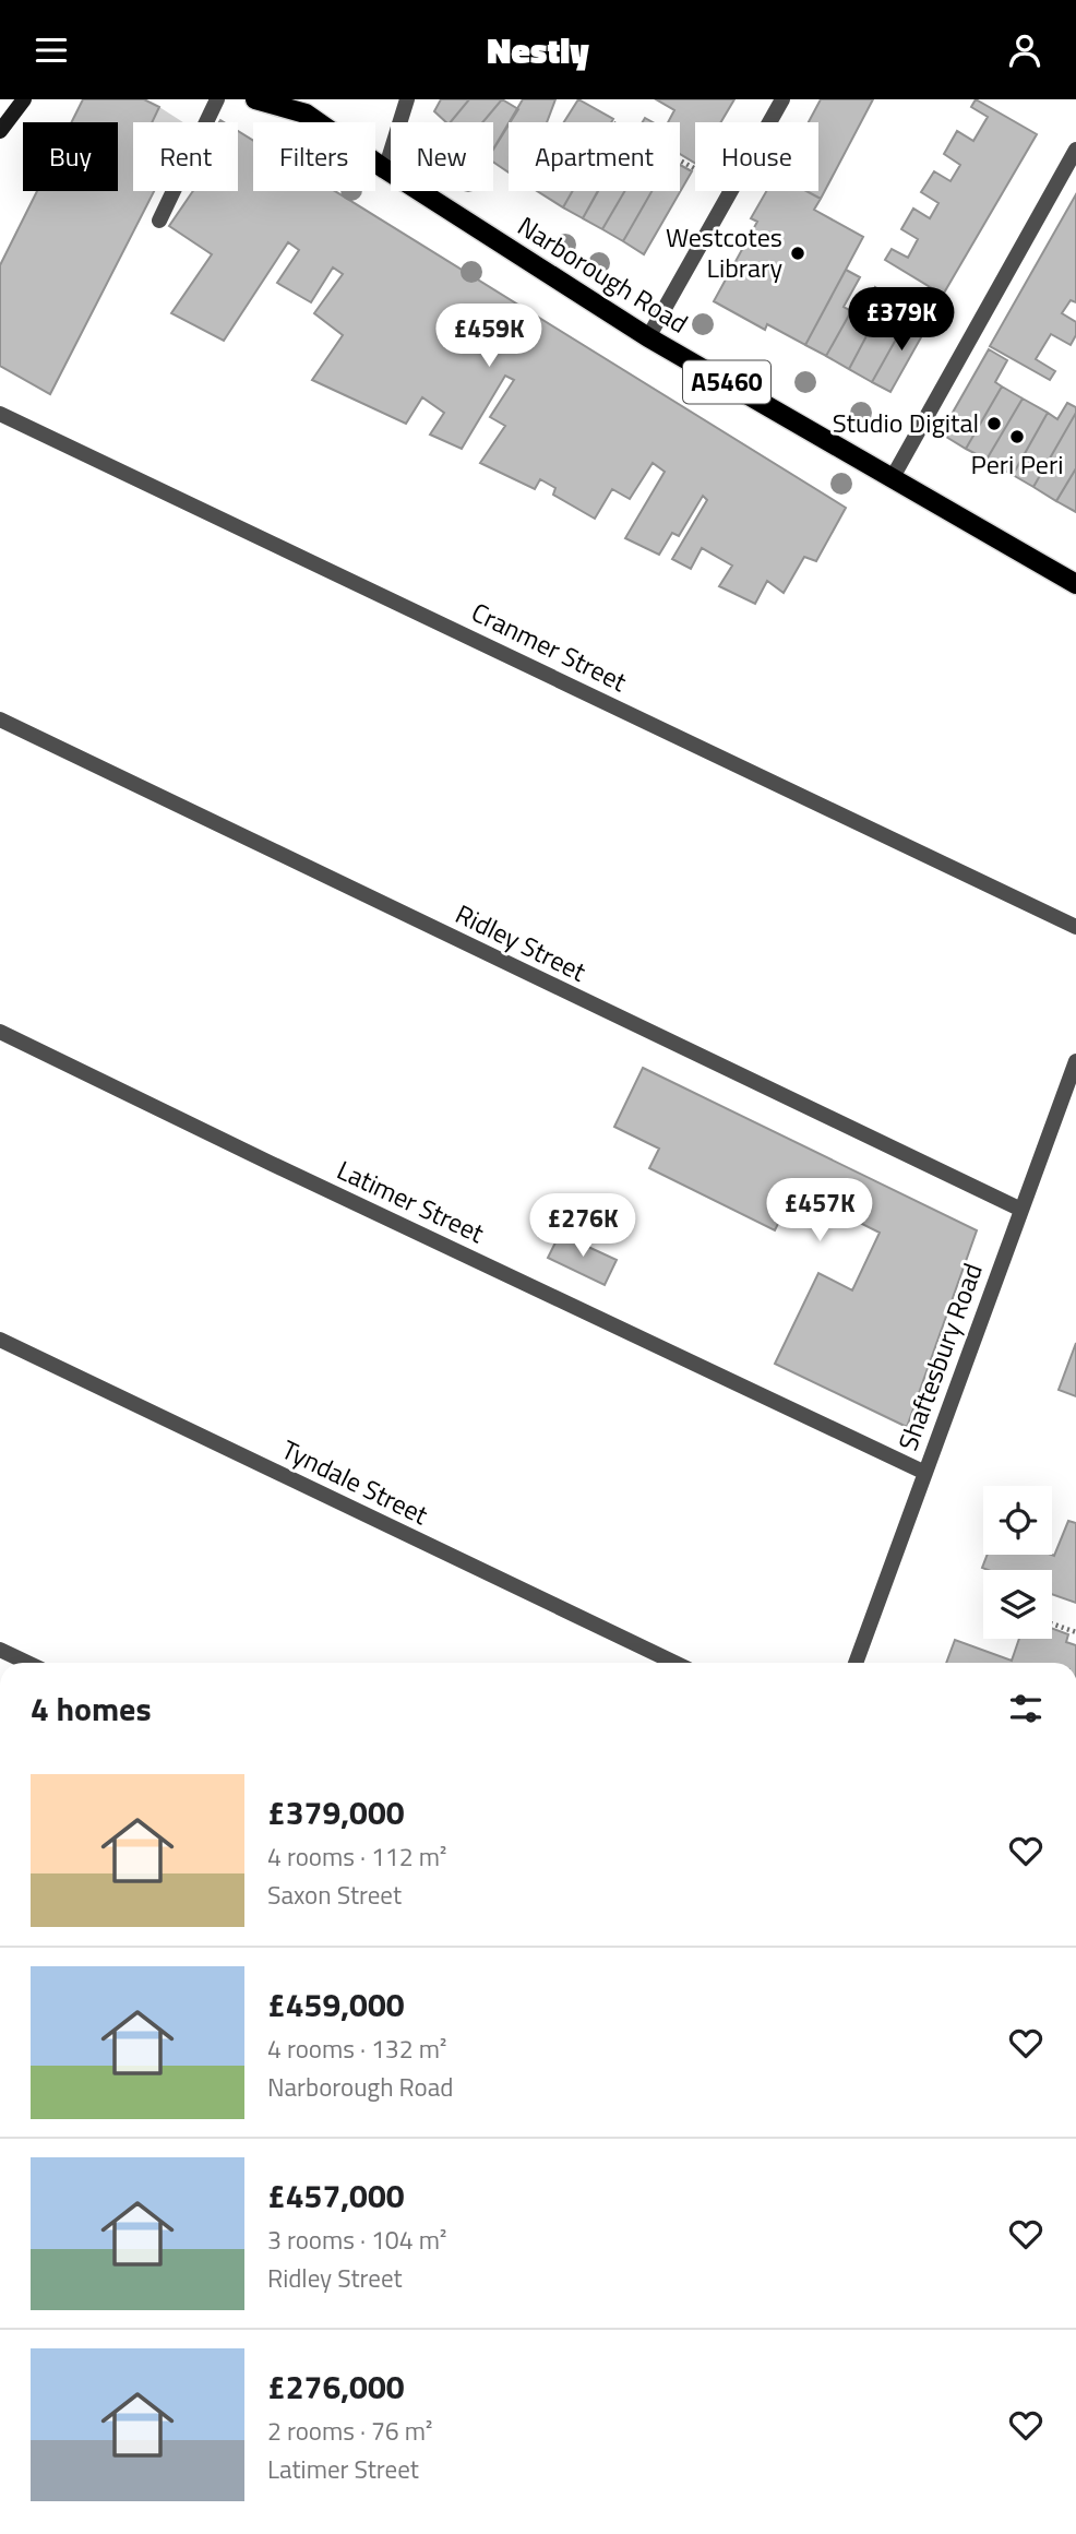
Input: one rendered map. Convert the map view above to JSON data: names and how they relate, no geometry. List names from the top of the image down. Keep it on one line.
{"streets":{"main road":["Narborough Road","A5460"],"street":["Cranmer Street","Ridley Street","Latimer Street","Shaftesbury Road","Tyndale Street"]},"crossings":[["Ridley Street","Shaftesbury Road"],["Latimer Street","Shaftesbury Road"]],"places":["Westcotes Library","Studio Digital","Peri Peri"],"page":{"header":"Nestly","chip":["Buy","Rent","Filters","New","Apartment","House"],"price":["£379K","£459K","£457K","£276K"],"heading":"4 homes","list":[{"name":"£379,000","note":"4 rooms · 112 m² · Saxon Street"},{"name":"£459,000","note":"4 rooms · 132 m² · Narborough Road"},{"name":"£457,000","note":"3 rooms · 104 m² · Ridley Street"},{"name":"£276,000","note":"2 rooms · 76 m² · Latimer Street"}]}}
